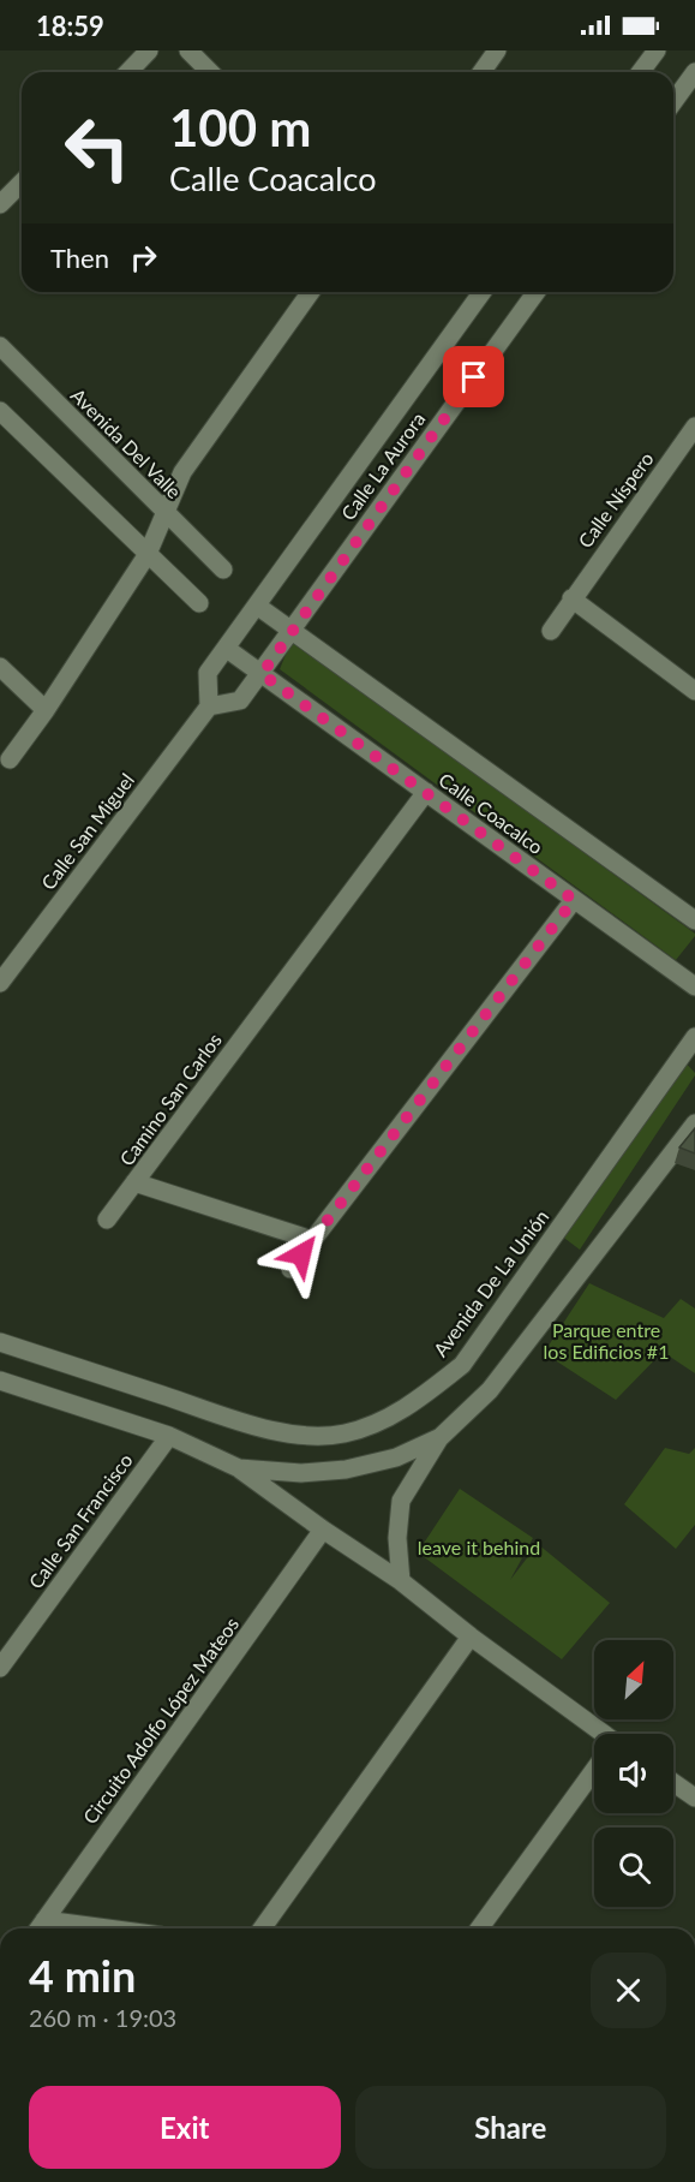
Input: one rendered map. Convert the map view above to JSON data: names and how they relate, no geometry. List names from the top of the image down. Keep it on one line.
{"streets":{"street":["Avenida Del Valle","Calle La Aurora","Calle Níspero","Calle Coacalco","Calle San Miguel","Camino San Carlos","Avenida De La Unión","Calle San Francisco","Circuito Adolfo López Mateos"]},"crossings":[["Calle La Aurora","Calle Coacalco"],["Calle Coacalco","Camino San Carlos"]],"parks":["Parque entre los Edificios #1","leave it behind"],"north":"top right","page":{"status":"18:59","turn":["100 m","Calle Coacalco"],"then":"Then","heading":["4 min","260 m · 19:03"],"buttons":["Exit","Share"]}}
